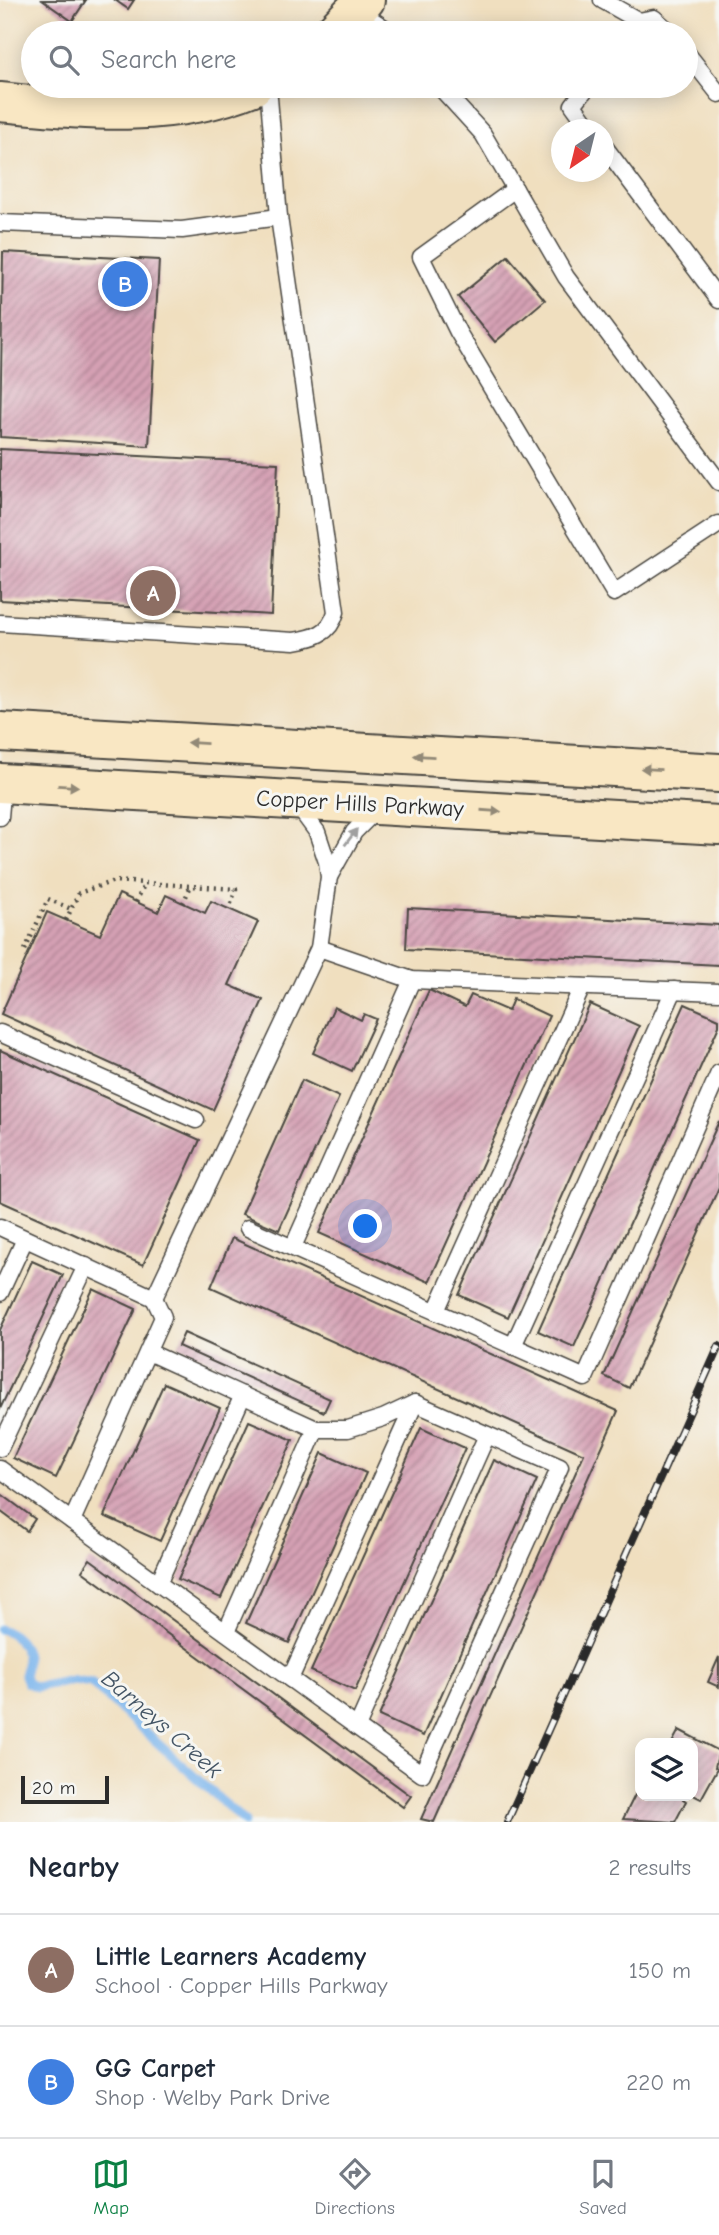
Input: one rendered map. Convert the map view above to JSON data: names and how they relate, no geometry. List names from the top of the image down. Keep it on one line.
{"streets":{"main road":["Copper Hills Parkway"]},"water":["Barneys Creek"],"scale_bar":"20 m","north":"bottom left","page":{"search":"Search here","pins":["B","A"],"scale":"20 m","heading":["Nearby","2 results"],"list":[{"mark":"A","name":"Little Learners Academy","note":"School · Copper Hills Parkway","value":"150 m"},{"mark":"B","name":"GG Carpet","note":"Shop · Welby Park Drive","value":"220 m"}],"nav":["Map","Directions","Saved"]}}
